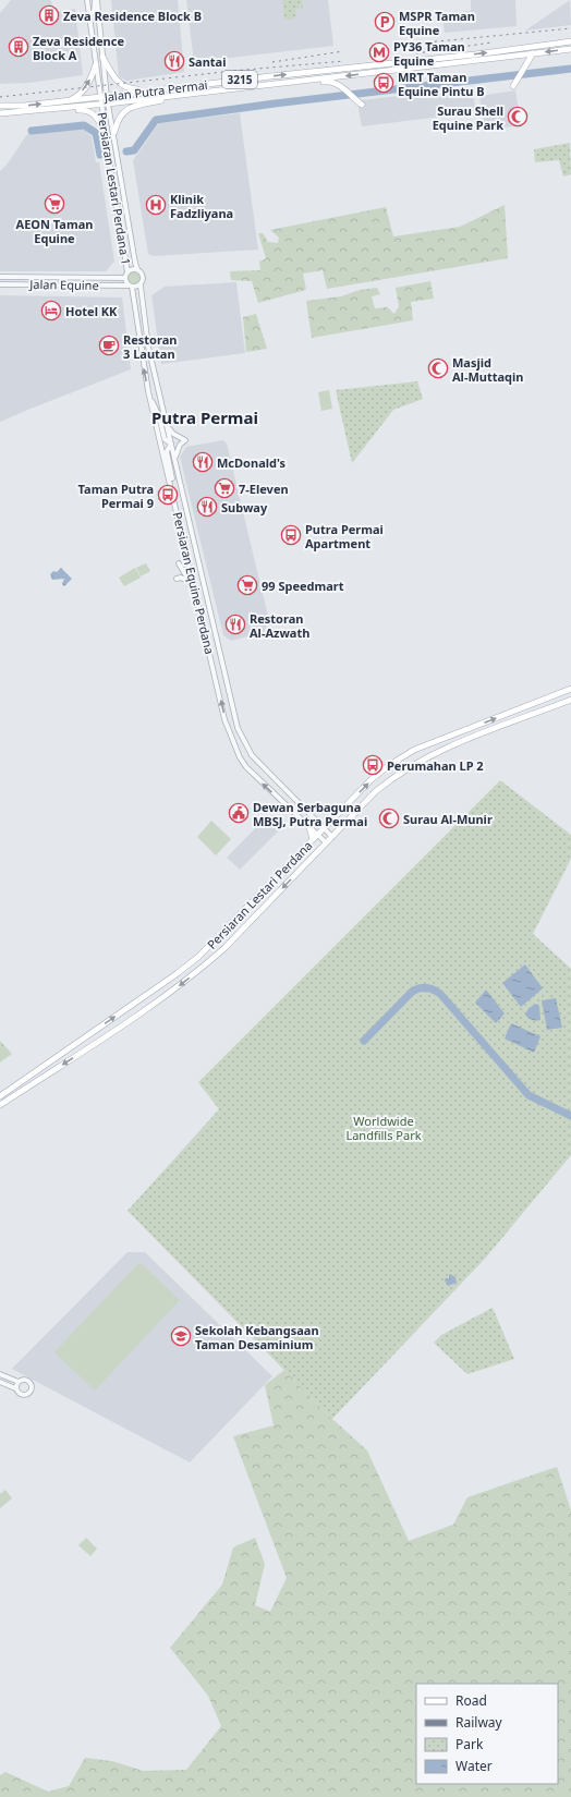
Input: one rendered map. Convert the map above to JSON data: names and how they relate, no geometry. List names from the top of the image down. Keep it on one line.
{"streets":{"main road":["3215","Jalan Putra Permai","Persiaran Lestari Perdana"],"street":["Persiaran Lestari Perdana 1","Jalan Equine","Persiaran Equine Perdana"]},"crossings":[["Jalan Putra Permai","Persiaran Lestari Perdana 1"],["Persiaran Lestari Perdana 1","Jalan Equine"],["Persiaran Lestari Perdana 1","Persiaran Equine Perdana"],["Jalan Equine","Persiaran Equine Perdana"],["Persiaran Equine Perdana","Persiaran Lestari Perdana"]],"districts":["Putra Permai"],"parks":["Worldwide Landfills Park"],"places":{"building":["Zeva Residence Block B","Zeva Residence Block A"],"parking":["MSPR Taman Equine"],"metro station":["PY36 Taman Equine"],"restaurant":["Santai","McDonald's","Subway","Restoran Al-Azwath"],"bus stop":["MRT Taman Equine Pintu B","Taman Putra Permai 9","Putra Permai Apartment","Perumahan LP 2"],"mosque":["Surau Shell Equine Park","Masjid Al-Muttaqin","Surau Al-Munir"],"supermarket":["AEON Taman Equine","7-Eleven","99 Speedmart"],"hospital":["Klinik Fadzliyana"],"hotel":["Hotel KK"],"cafe":["Restoran 3 Lautan"],"public building":["Dewan Serbaguna MBSJ, Putra Permai"],"school or university":["Sekolah Kebangsaan Taman Desaminium"]},"legend":["Road","Railway","Park","Water"]}
